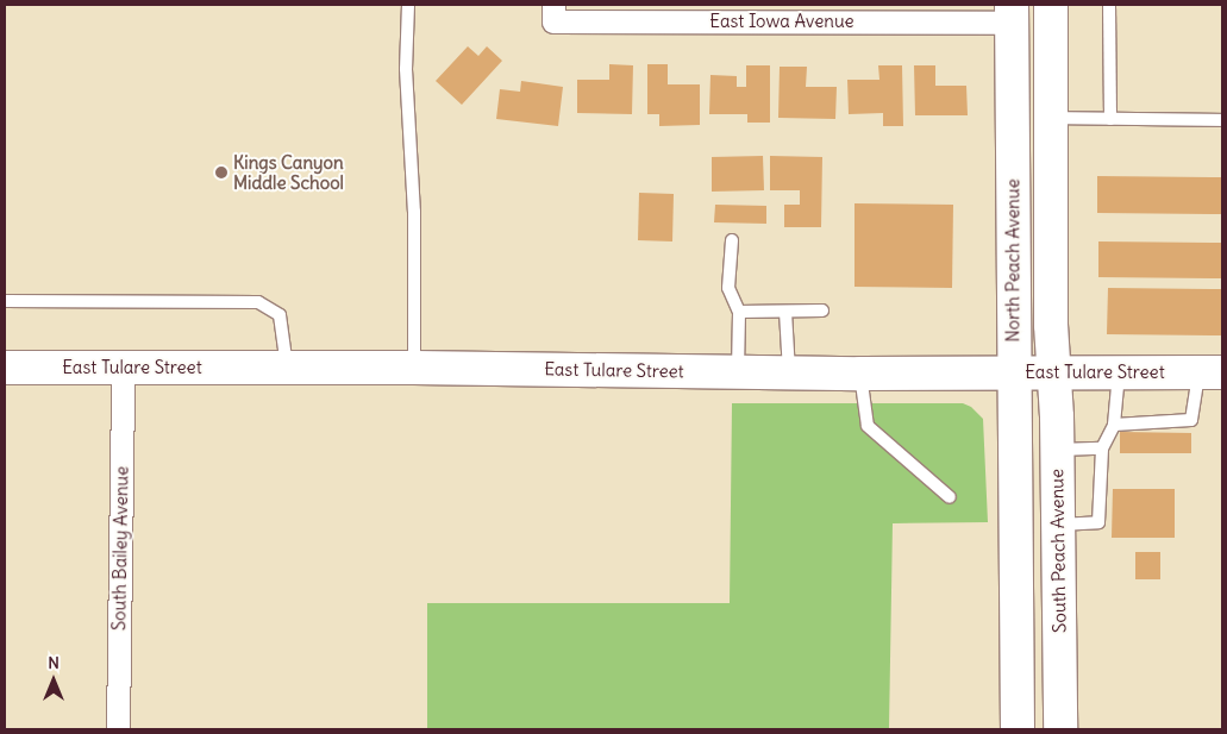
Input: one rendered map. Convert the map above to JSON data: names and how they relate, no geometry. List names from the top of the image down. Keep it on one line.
{"streets":{"main road":["North Peach Avenue","East Tulare Street","South Peach Avenue"],"street":["East Iowa Avenue","South Bailey Avenue"]},"crossings":[["East Iowa Avenue","North Peach Avenue"],["North Peach Avenue","East Tulare Street"],["North Peach Avenue","South Peach Avenue"],["East Tulare Street","South Bailey Avenue"],["East Tulare Street","South Peach Avenue"]],"places":["Kings Canyon Middle School"],"north":"top"}
